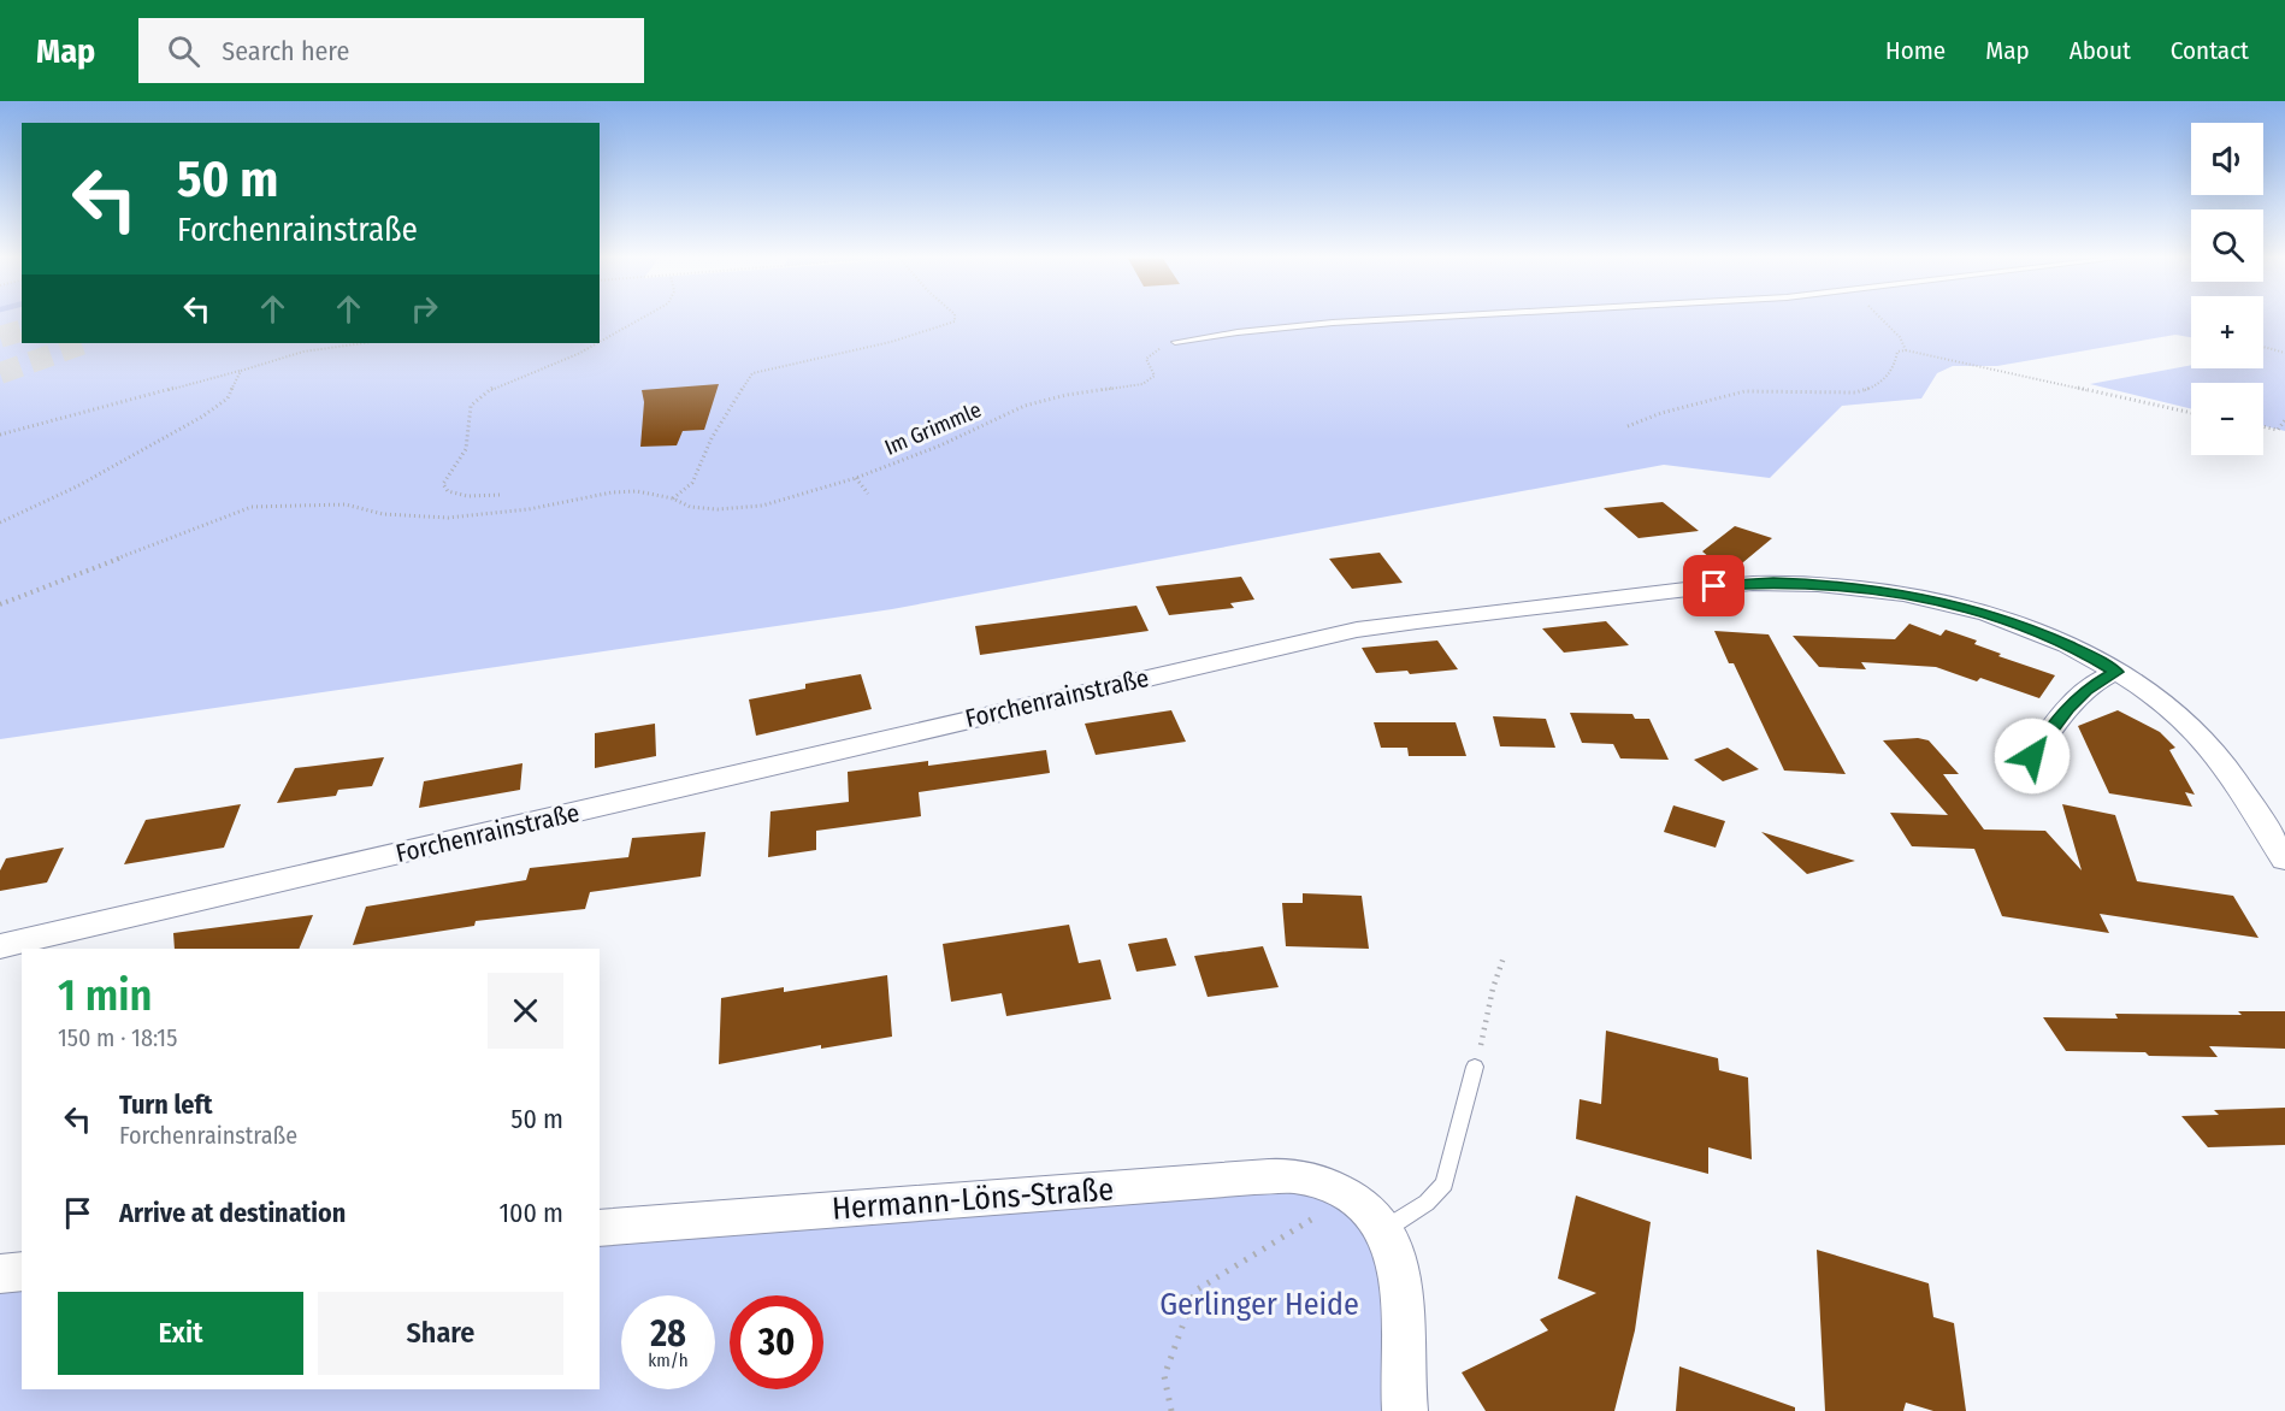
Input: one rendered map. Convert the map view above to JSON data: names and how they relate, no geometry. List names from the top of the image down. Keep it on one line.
{"streets":{"street":["Forchenrainstraße","Hermann-Löns-Straße"],"path":["Im Grimmle"]},"parks":["Gerlinger Heide"],"page":{"header":"Map","search":"Search here","nav":["Home","Map","About","Contact"],"map_buttons":["+","−"],"turn":["50 m","Forchenrainstraße"],"heading":["1 min","150 m · 18:15"],"list":[{"name":"Turn left","note":"Forchenrainstraße","value":"50 m"},{"name":"Arrive at destination","value":"100 m"}],"buttons":["Exit","Share"],"speed":"28 km/h","limit":"30"}}
